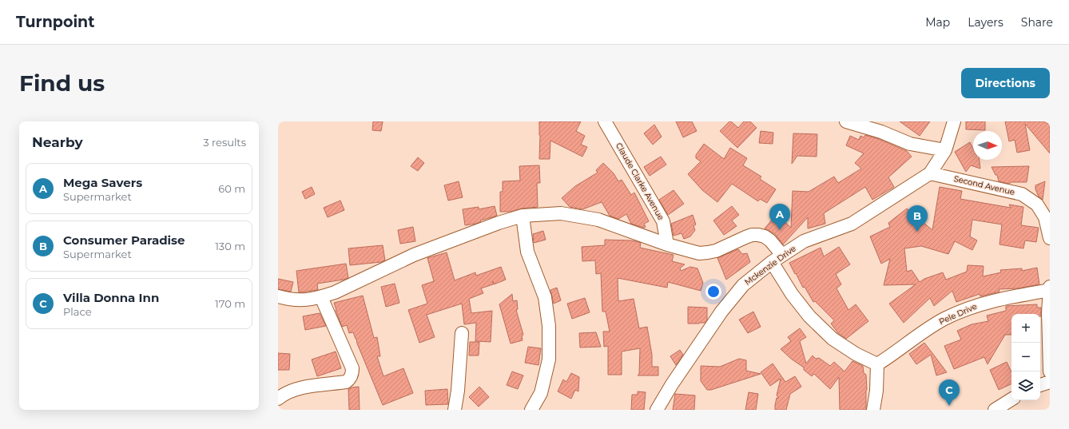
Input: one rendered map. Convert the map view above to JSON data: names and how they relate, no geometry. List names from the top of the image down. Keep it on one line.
{"streets":{"street":["Claude Clarke Avenue","Second Avenue","Mckenzie Drive","Pele Drive"]},"crossings":[["Second Avenue","Mckenzie Drive"]],"north":"right","page":{"header":"Turnpoint","nav":["Map","Layers","Share"],"buttons":"Directions","title":"Find us","heading":["Nearby","3 results"],"list":[{"mark":"A","name":"Mega Savers","note":"Supermarket","value":"60 m"},{"mark":"B","name":"Consumer Paradise","note":"Supermarket","value":"130 m"},{"mark":"C","name":"Villa Donna Inn","note":"Place","value":"170 m"}],"pins":["A","B","C"],"map_buttons":["+","−"]}}
